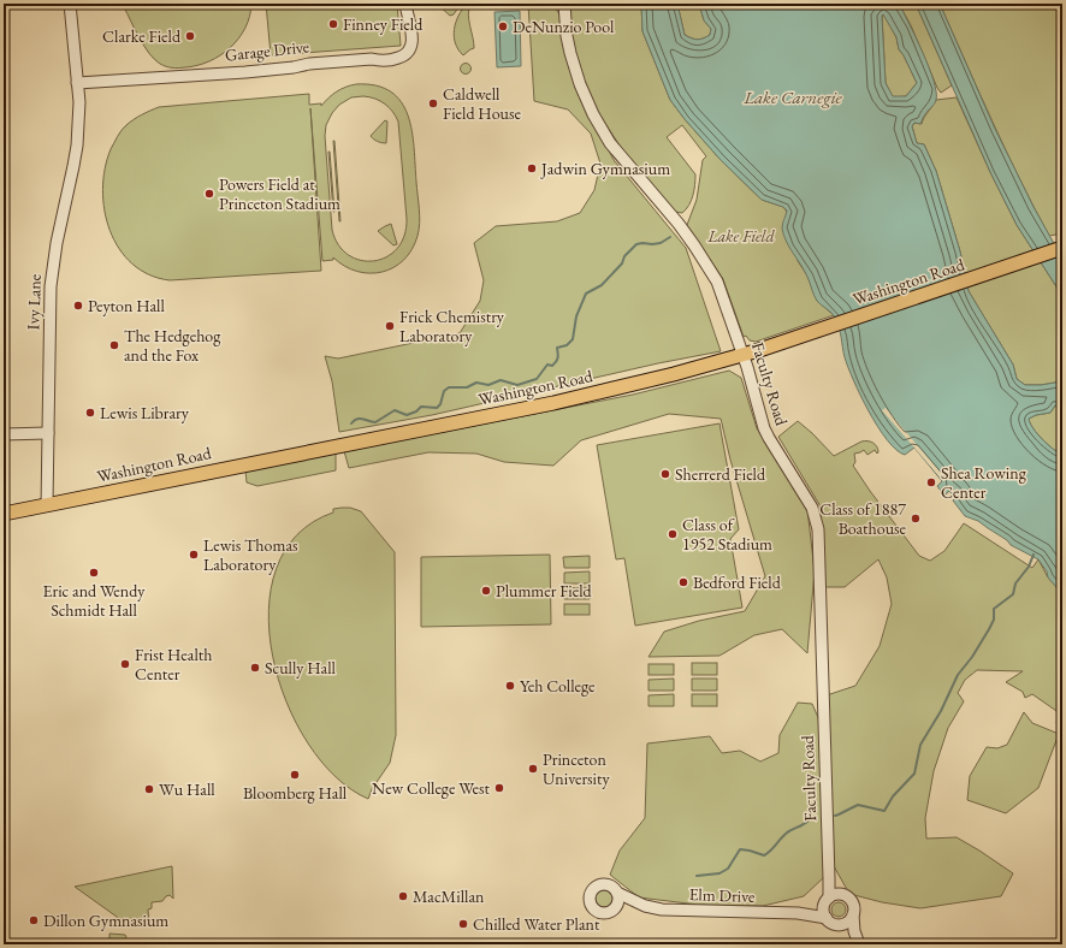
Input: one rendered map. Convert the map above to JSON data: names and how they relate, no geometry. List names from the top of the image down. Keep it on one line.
{"streets":{"main road":["Washington Road"],"street":["Garage Drive","Ivy Lane","Faculty Road","Elm Drive"]},"crossings":[["Garage Drive","Ivy Lane"],["Washington Road","Ivy Lane"],["Washington Road","Faculty Road"],["Faculty Road","Elm Drive"]],"water":["Lake Carnegie"],"parks":["Lake Field"],"places":["Finney Field","DeNunzio Pool","Clarke Field","Caldwell Field House","Jadwin Gymnasium","Powers Field at Princeton Stadium","Peyton Hall","Frick Chemistry Laboratory","The Hedgehog and the Fox","Lewis Library","Sherrerd Field","Shea Rowing Center","Class of 1887 Boathouse","Class of 1952 Stadium","Lewis Thomas Laboratory","Eric and Wendy Schmidt Hall","Bedford Field","Plummer Field","Frist Health Center","Scully Hall","Yeh College","Princeton University","Bloomberg Hall","New College West","Wu Hall","MacMillan","Dillon Gymnasium","Chilled Water Plant"]}
